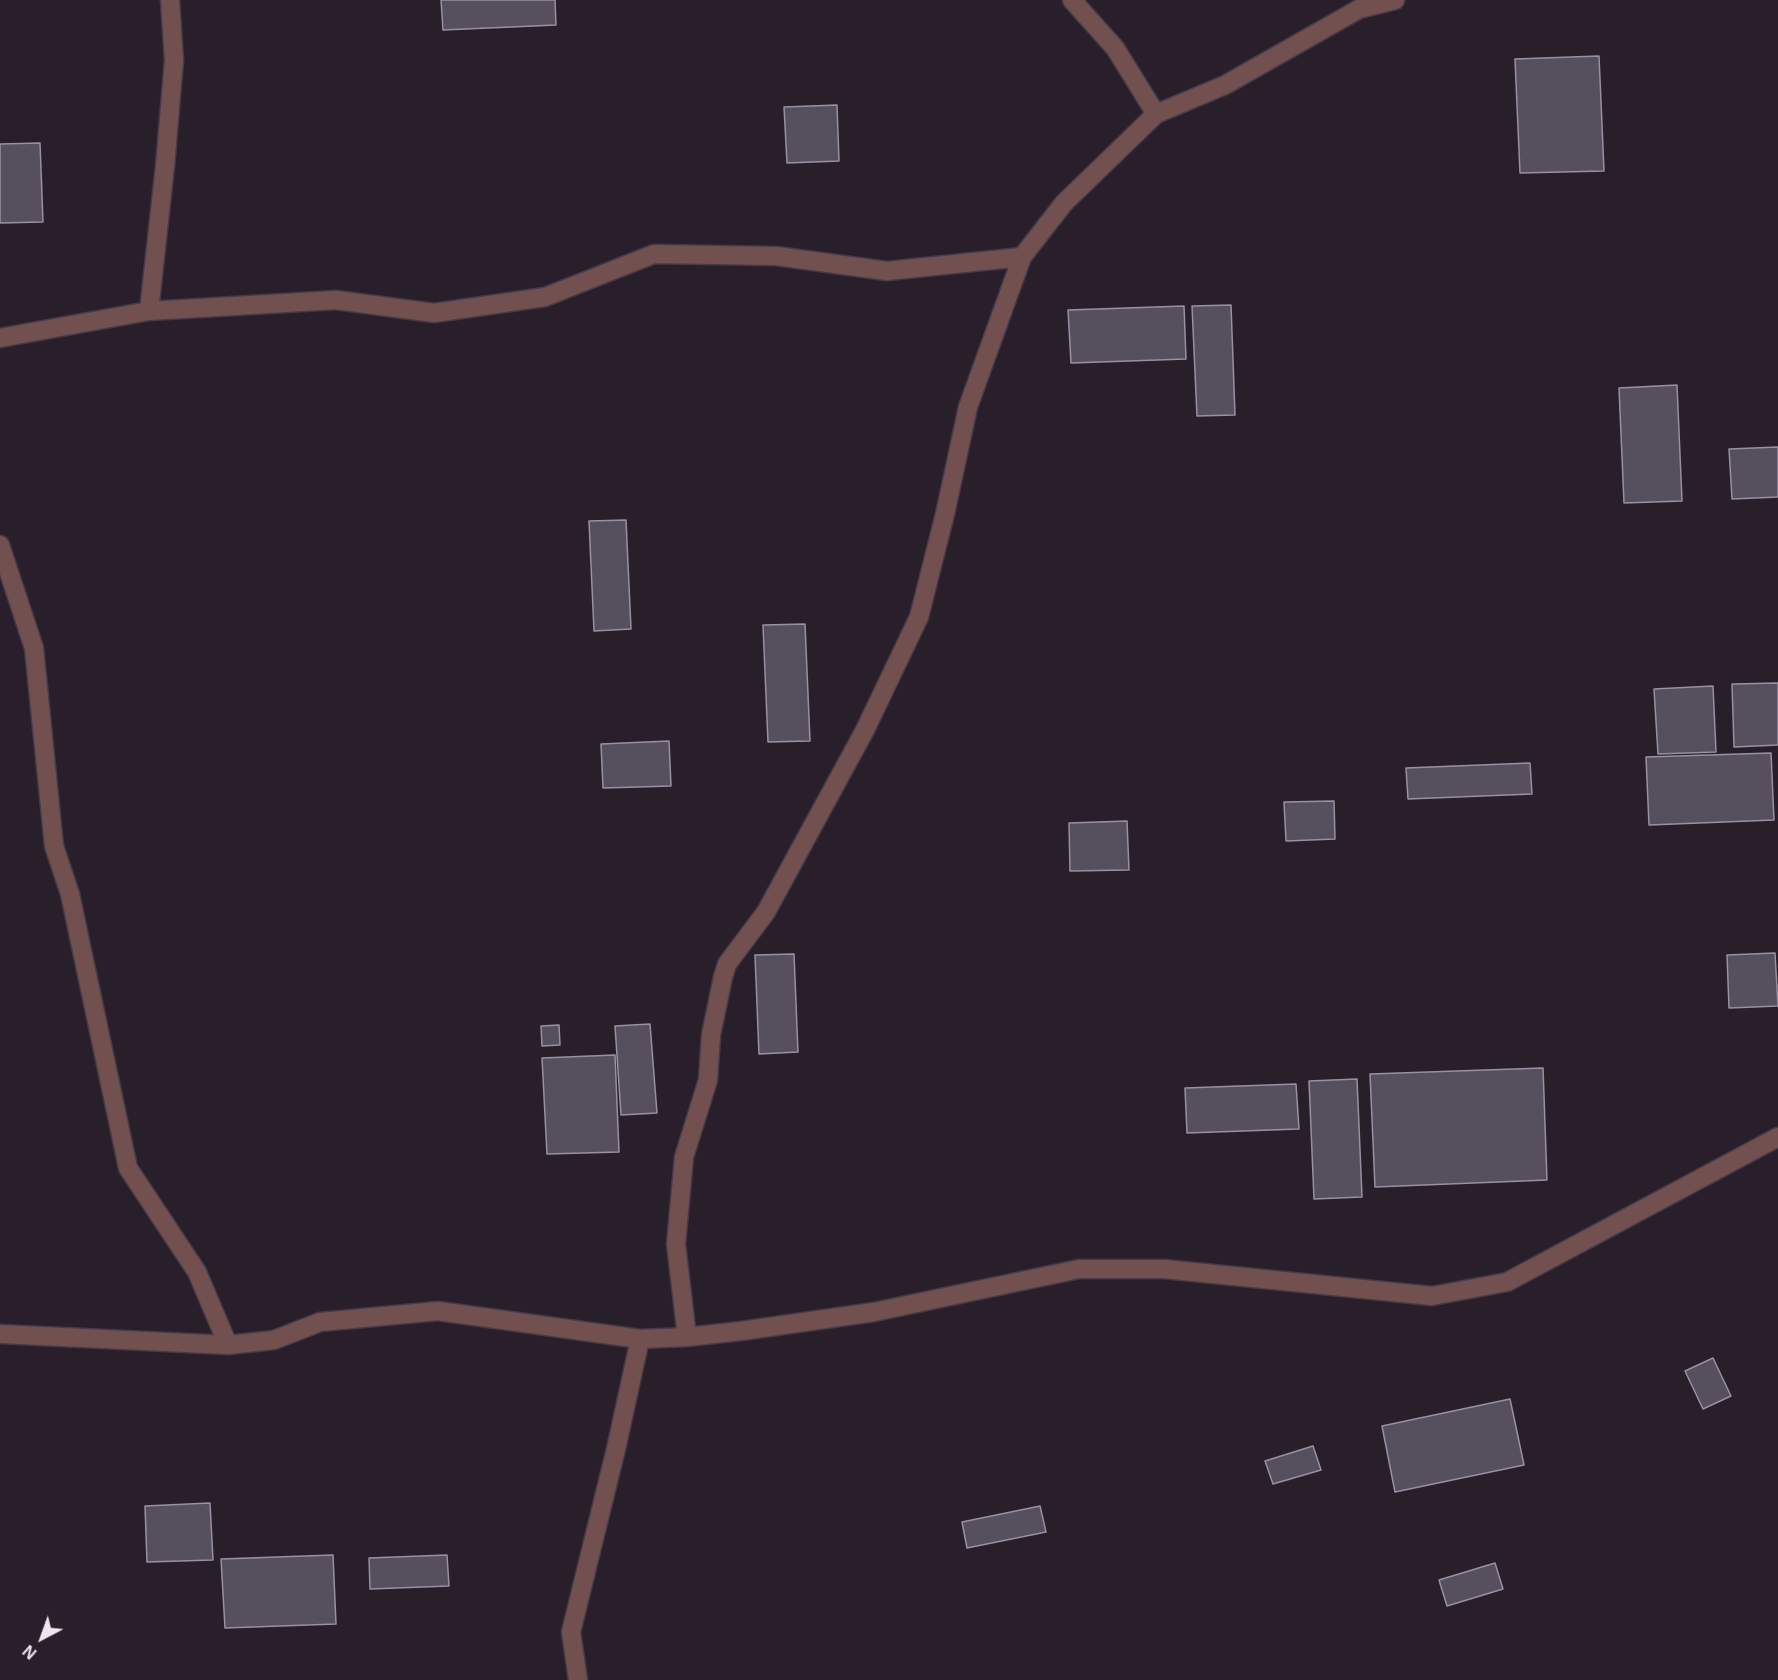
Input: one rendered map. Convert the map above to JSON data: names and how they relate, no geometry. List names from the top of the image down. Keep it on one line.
{"north":"bottom left"}
